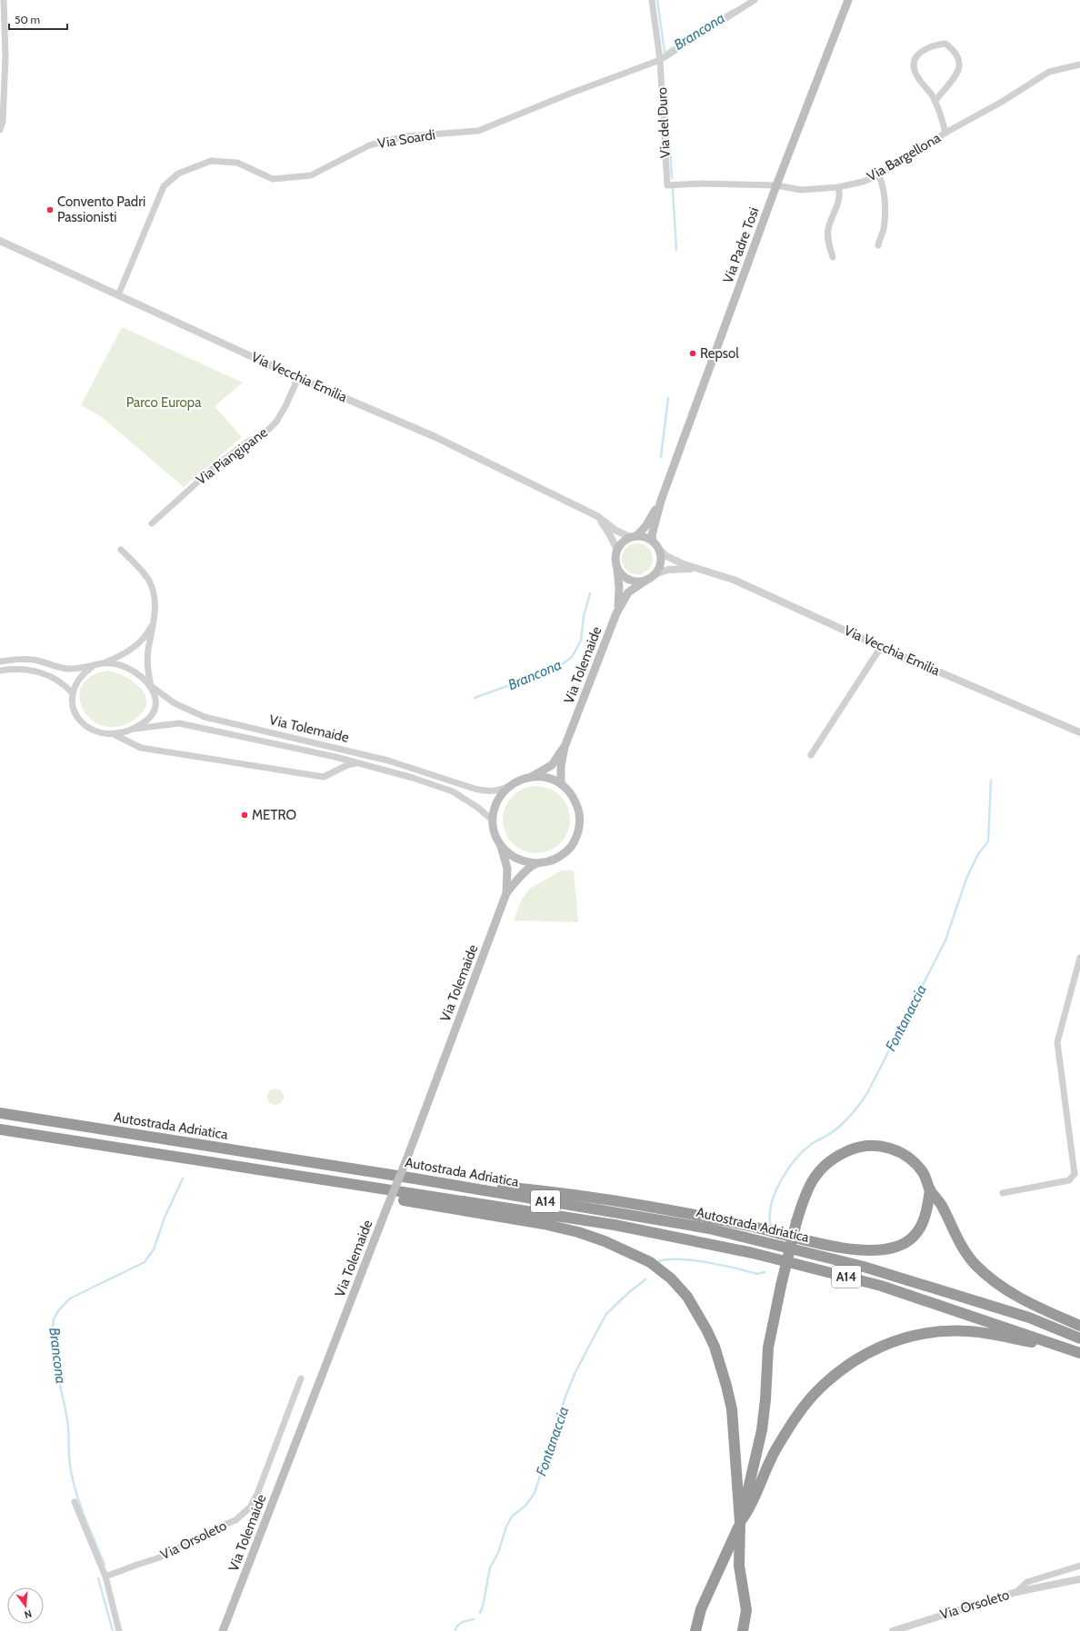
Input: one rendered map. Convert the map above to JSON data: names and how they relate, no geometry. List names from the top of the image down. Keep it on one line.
{"streets":{"highway":["Autostrada Adriatica","A14"],"main road":["Via Padre Tosi","Via Tolemaide"],"street":["Via del Duro","Via Soardi","Via Bargellona","Via Vecchia Emilia","Via Piangipane","Via Orsoleto"]},"crossings":[["Via del Duro","Via Soardi"],["Via del Duro","Via Bargellona"],["Via Soardi","Via Vecchia Emilia"],["Via Bargellona","Via Padre Tosi"],["Via Vecchia Emilia","Via Piangipane"],["Via Vecchia Emilia","Via Tolemaide"]],"water":["Brancona","Fontanaccia"],"parks":["Parco Europa"],"places":["Convento Padri Passionisti","Repsol","METRO"],"scale_bar":"50 m","north":"bottom"}
